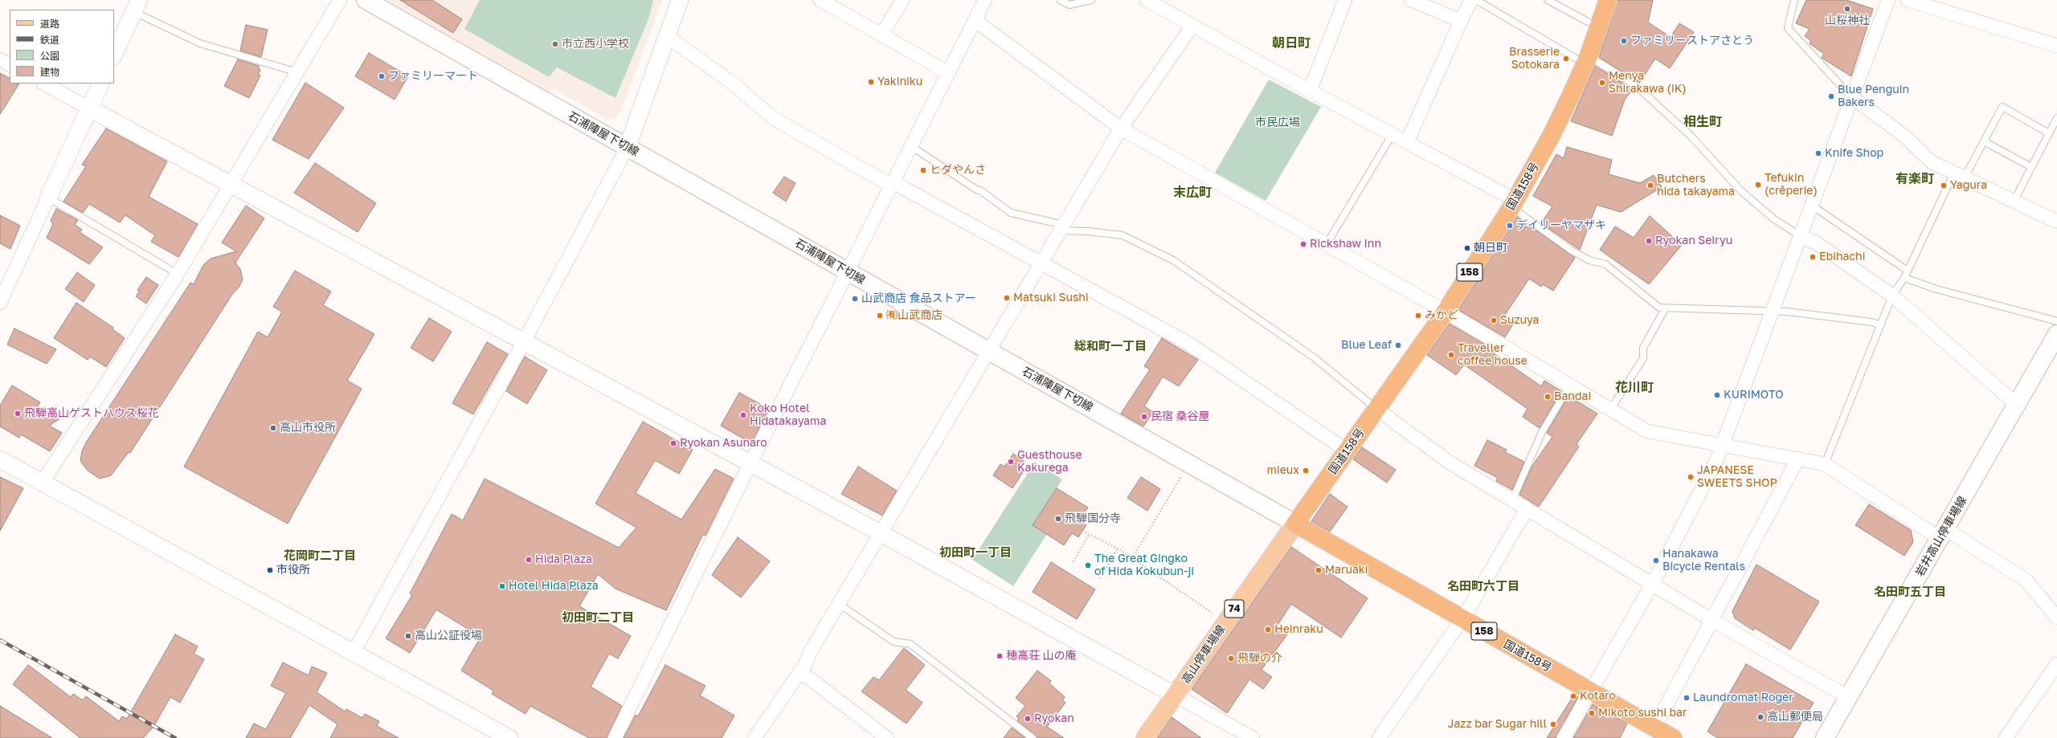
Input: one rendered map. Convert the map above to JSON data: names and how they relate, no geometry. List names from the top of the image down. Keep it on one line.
{"streets":{"highway":["国道158号","158"],"main road":["石浦陣屋下切線","岩井高山停車場線","74","高山停車場線"]},"crossings":[["石浦陣屋下切線","国道158号"],["石浦陣屋下切線","高山停車場線"],["国道158号","高山停車場線"]],"districts":["朝日町","相生町","有楽町","末広町","総和町一丁目","花川町","初田町一丁目","花岡町二丁目","名田町六丁目","名田町五丁目","初田町二丁目"],"parks":["市民広場"],"places":["山桜神社","ファミリーストアさとう","市立西小学校","Brasserie Sotokara","ファミリーマート","Yakiniku","Menya Shirakawa (iK)","Blue Penguin Bakers","Knife Shop","ヒダやんさ","Tefukin (crêperie)","Butchers hida takayama","Yagura","デイリーヤマザキ","Ryokan Seiryu","Rickshaw Inn","朝日町","Ebihachi","Matsuki Sushi","山武商店 食品ストアー","㈲山武商店","みかど","Suzuya","Blue Leaf","Traveller coffee house","KURIMOTO","Bandai","飛騨高山ゲストハウス桜花","Koko Hotel Hidatakayama","民宿 桑谷屋","高山市役所","Ryokan Asunaro","Guesthouse Kakurega","mieux","JAPANESE SWEETS SHOP","飛騨国分寺","Hida Plaza","Hanakawa Bicycle Rentals","The Great Gingko of Hida Kokubun-ji","市役所","Maruaki","Hotel Hida Plaza","Heinraku","高山公証役場","穂高荘 山の庵","飛騨の介","Kotaro","Laundromat Roger","Mikoto sushi bar","高山郵便局","Ryokan","Jazz bar Sugar hill"],"legend":["道路","鉄道","公園","建物"]}
